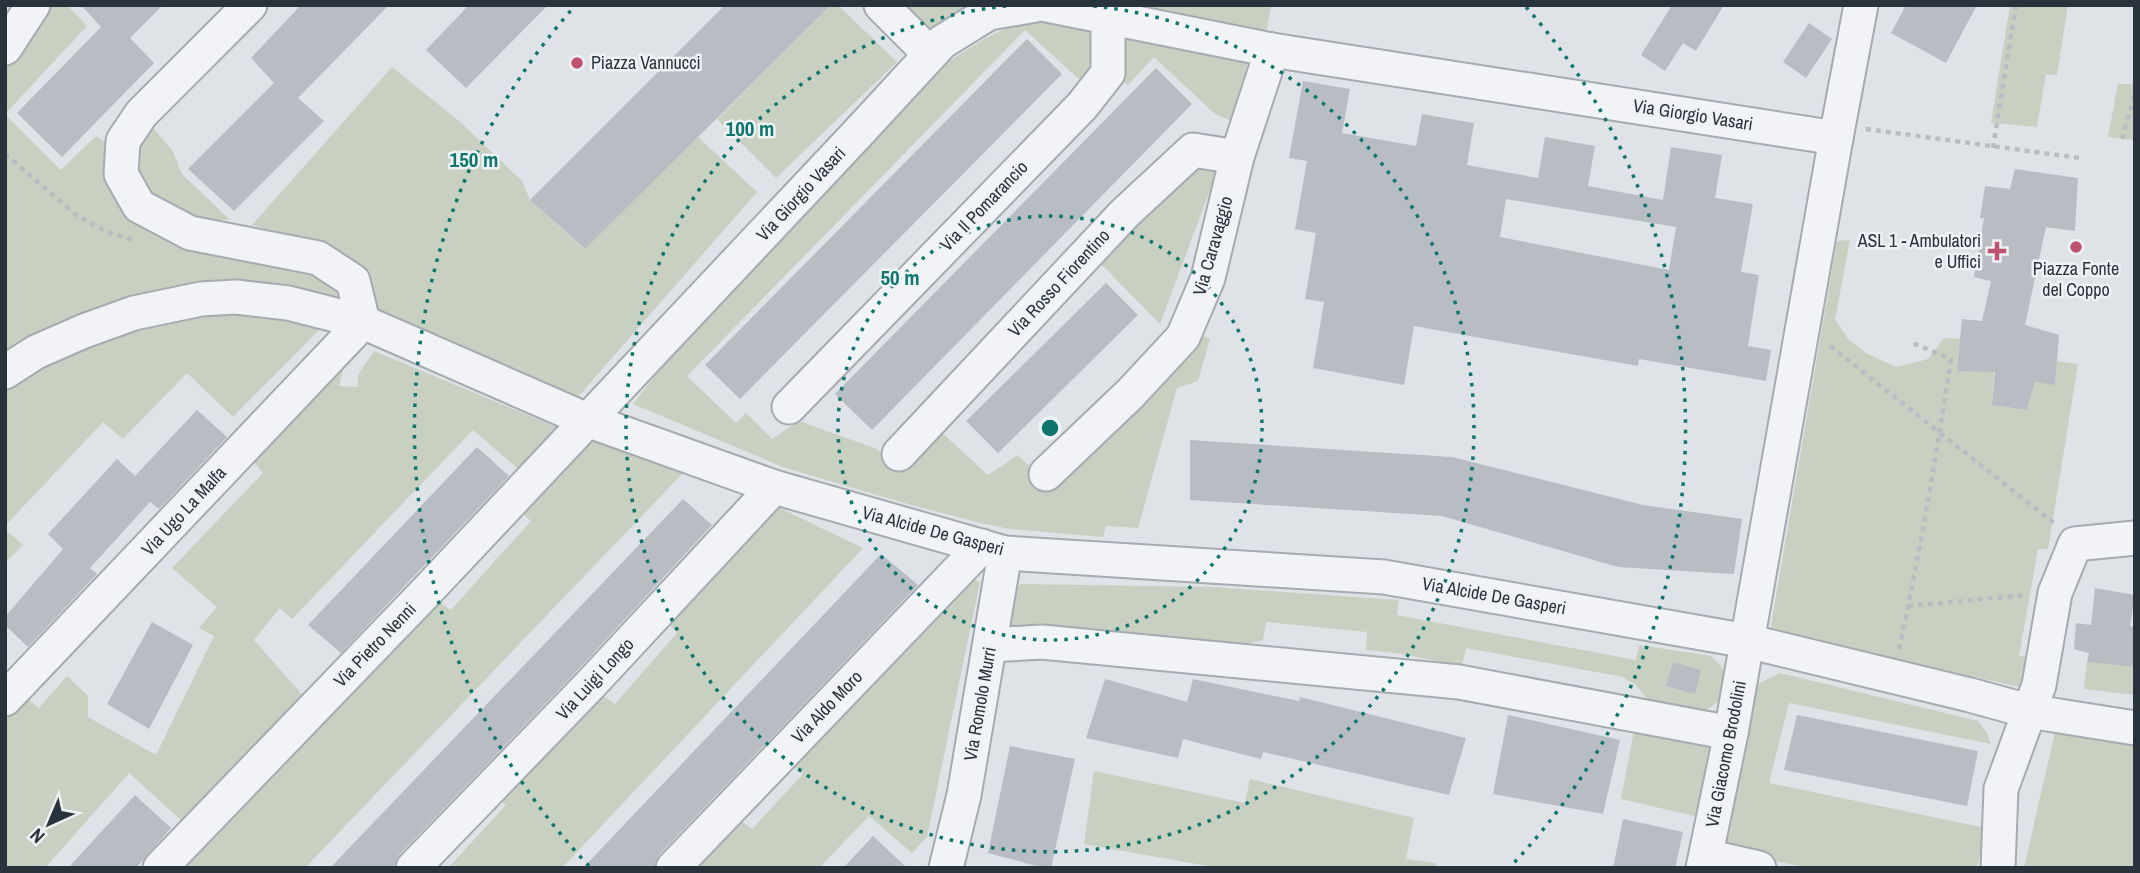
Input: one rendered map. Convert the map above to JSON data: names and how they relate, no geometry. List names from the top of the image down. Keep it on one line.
{"streets":{"street":["Via Giorgio Vasari","Via Il Pomarancio","Via Caravaggio","Via Rosso Fiorentino","Via Ugo La Malfa","Via Alcide De Gasperi","Via Pietro Nenni","Via Luigi Longo","Via Romolo Murri","Via Aldo Moro","Via Giacomo Brodolini"]},"crossings":[["Via Giorgio Vasari","Via Il Pomarancio"],["Via Giorgio Vasari","Via Caravaggio"],["Via Giorgio Vasari","Via Alcide De Gasperi"],["Via Giorgio Vasari","Via Pietro Nenni"],["Via Caravaggio","Via Rosso Fiorentino"],["Via Ugo La Malfa","Via Alcide De Gasperi"],["Via Alcide De Gasperi","Via Pietro Nenni"],["Via Alcide De Gasperi","Via Luigi Longo"],["Via Alcide De Gasperi","Via Romolo Murri"],["Via Alcide De Gasperi","Via Aldo Moro"],["Via Alcide De Gasperi","Via Giacomo Brodolini"],["Via Romolo Murri","Via Aldo Moro"]],"places":{"other":["Piazza Vannucci","Piazza Fonte del Coppo"],"health":["ASL 1 - Ambulatori e Uffici"]},"north":"bottom left","rings":["100 m","150 m","50 m"]}
